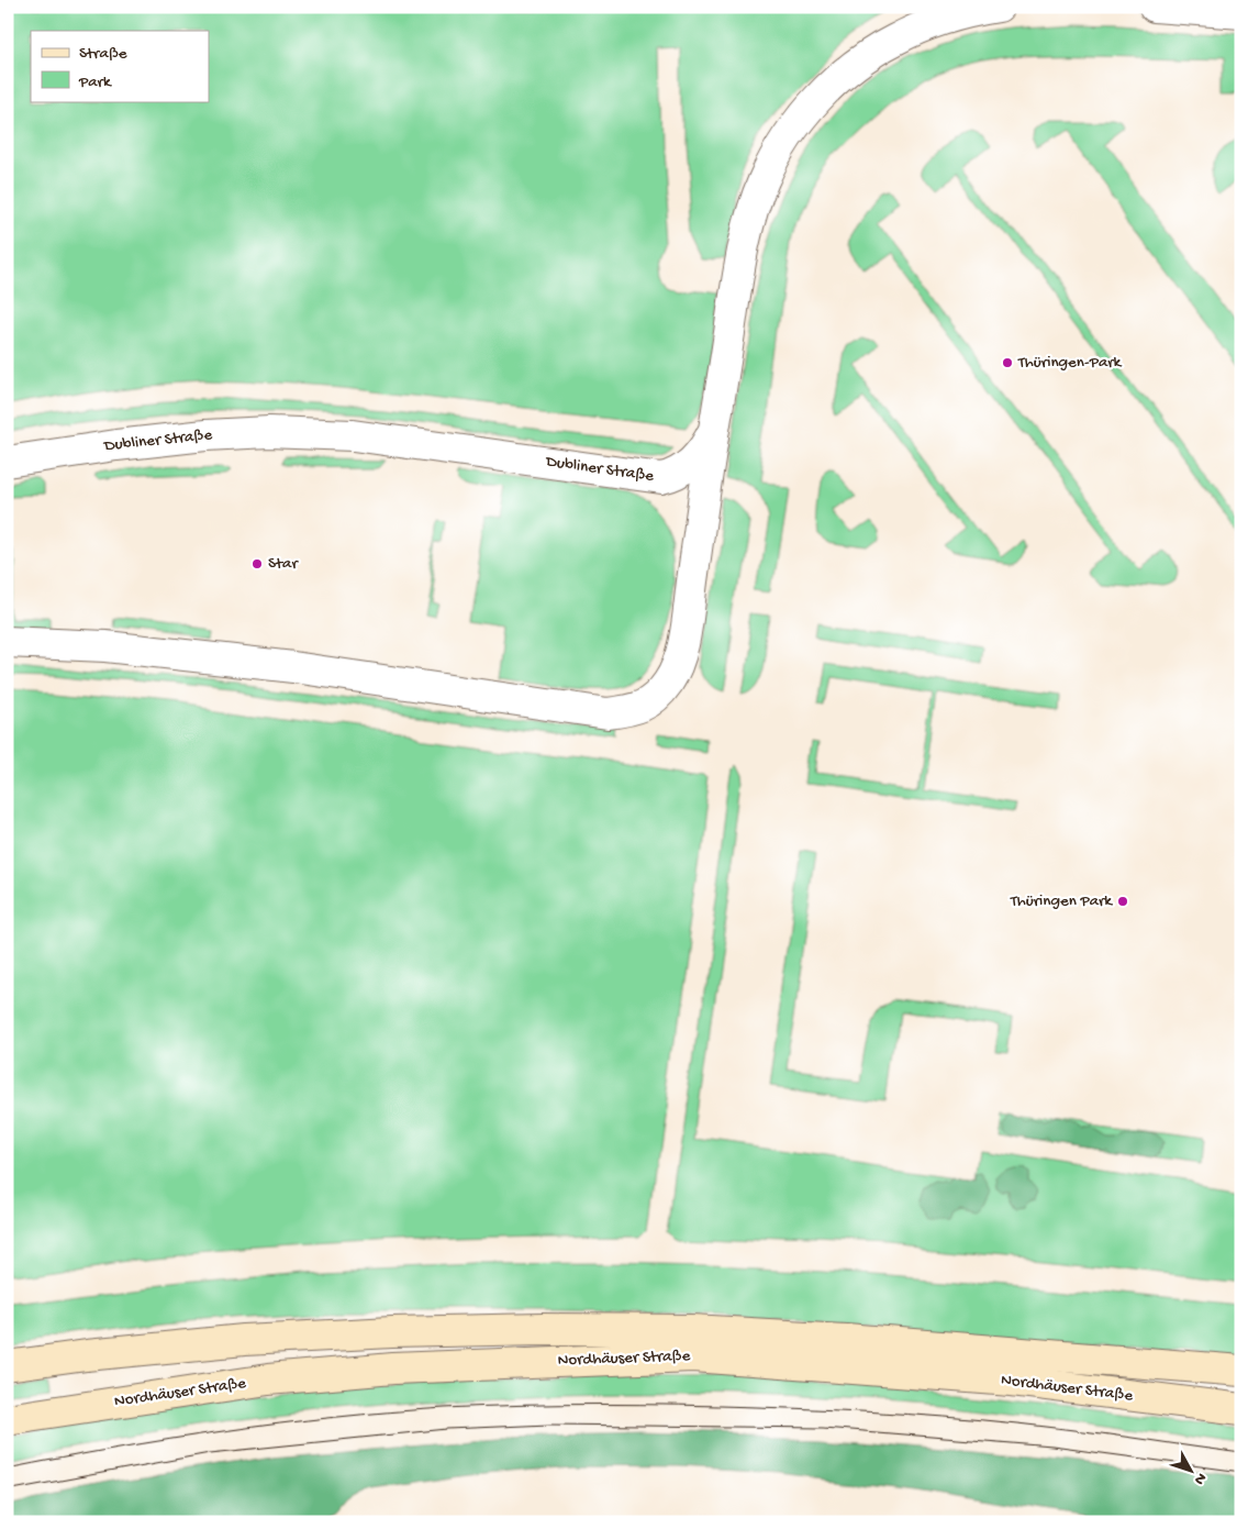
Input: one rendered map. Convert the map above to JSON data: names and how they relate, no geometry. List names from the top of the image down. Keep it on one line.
{"streets":{"main road":["Nordhäuser Straße"],"street":["Dubliner Straße"]},"places":["Thüringen-Park","Star","Thüringen Park"],"legend":["Straße","Park"],"north":"bottom right"}
